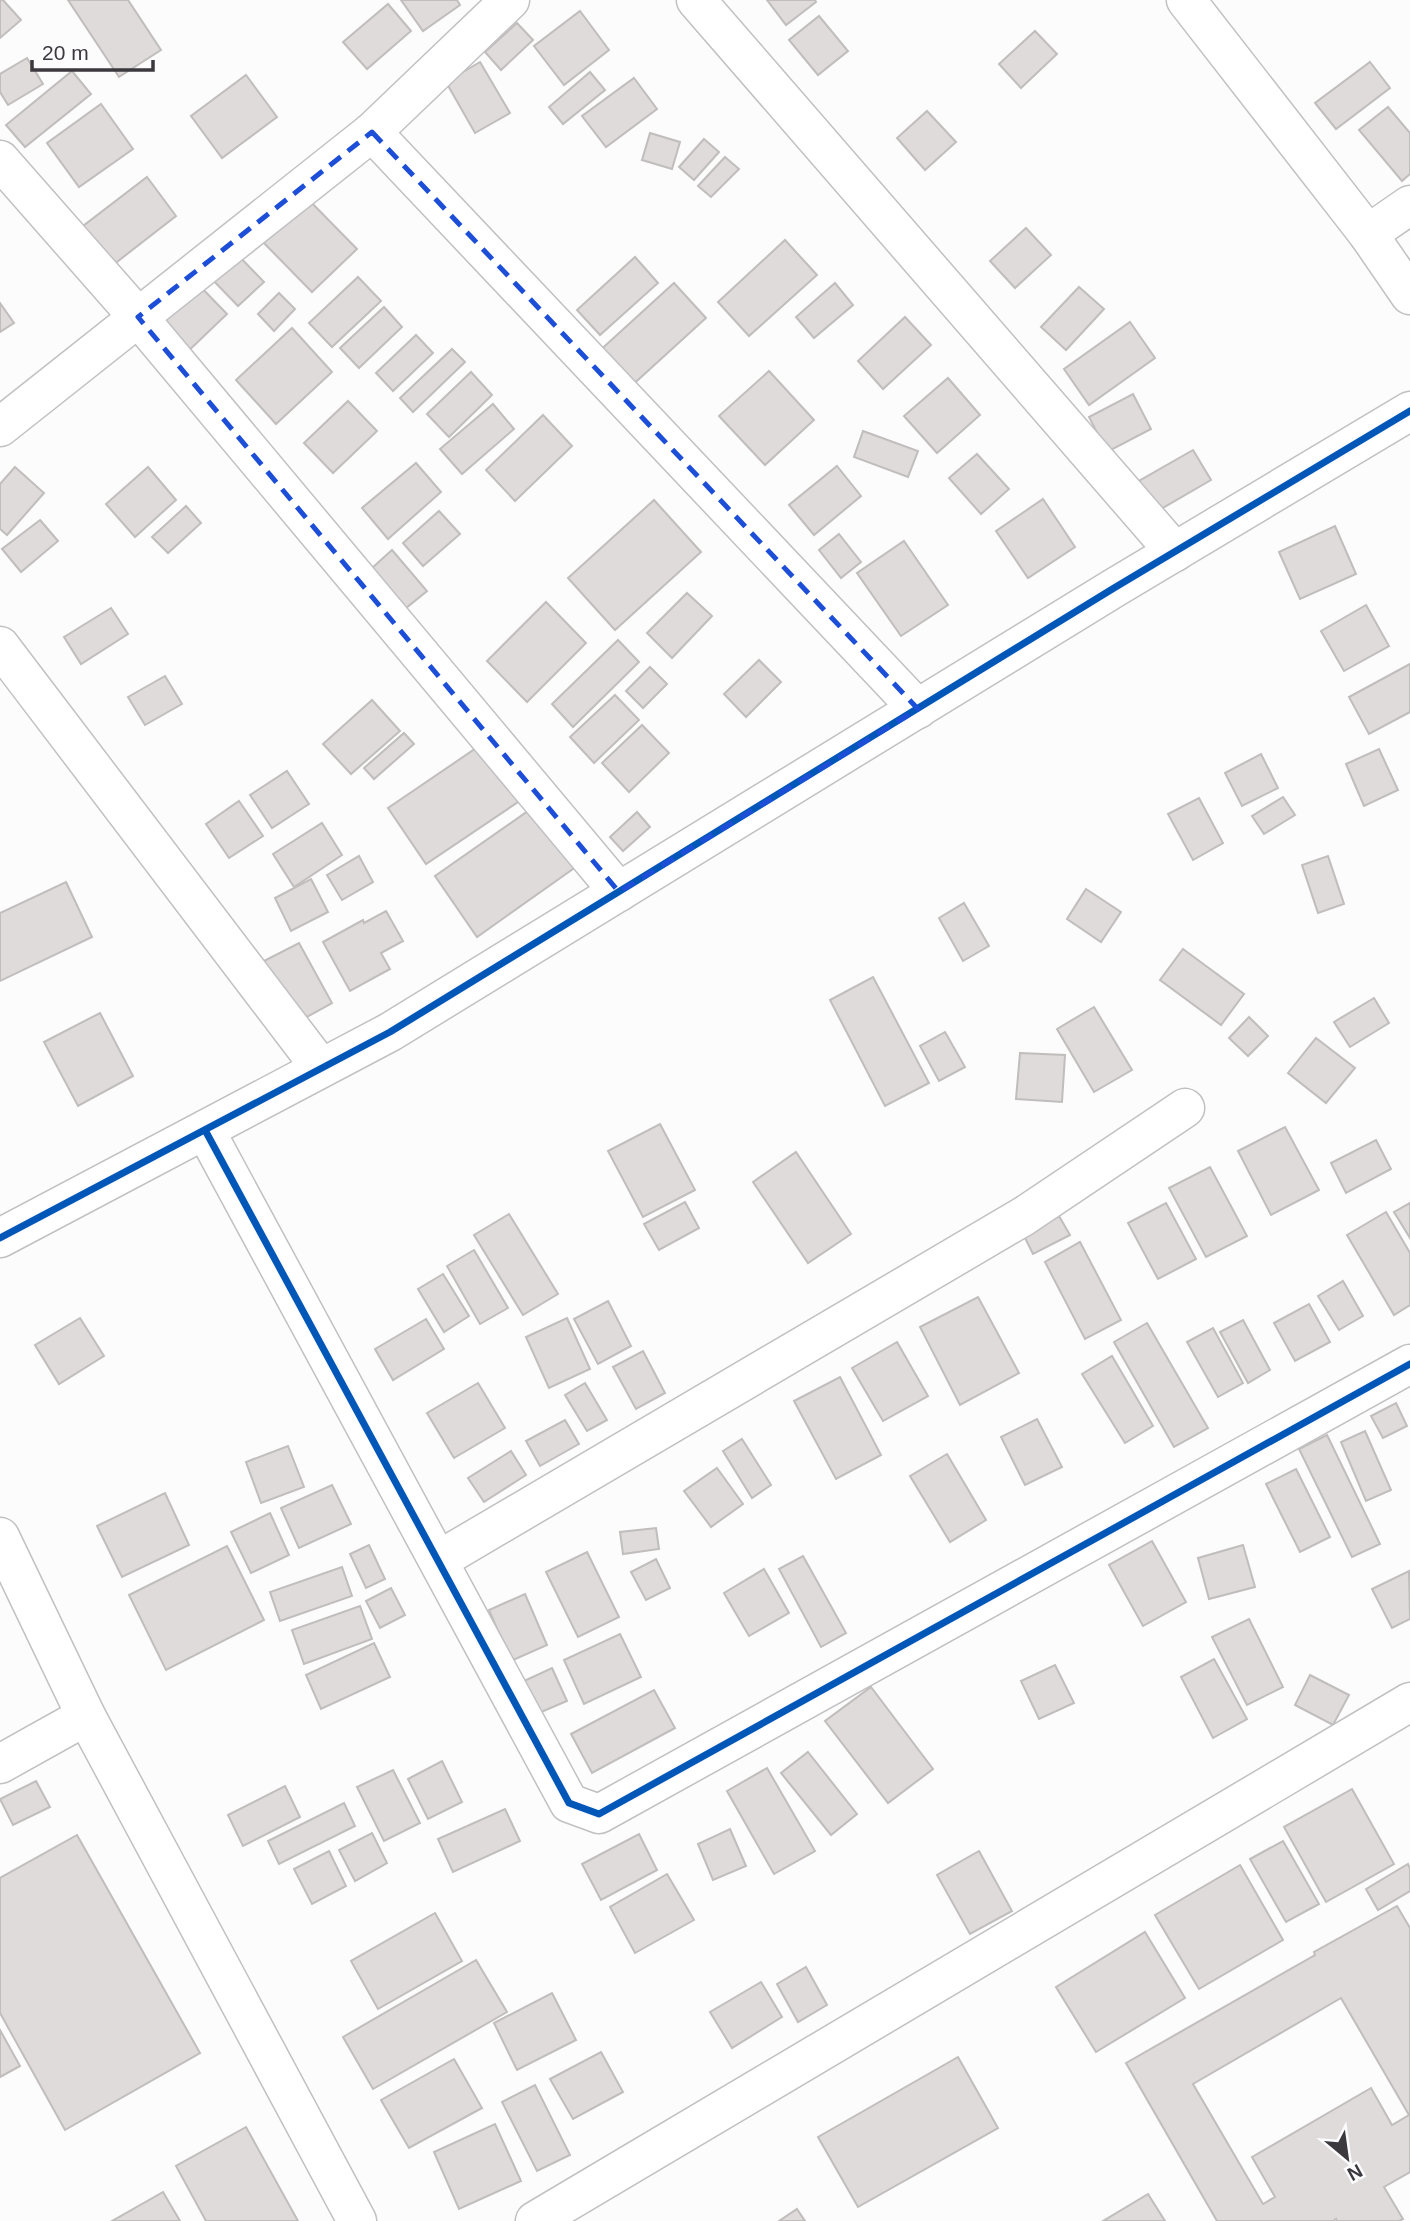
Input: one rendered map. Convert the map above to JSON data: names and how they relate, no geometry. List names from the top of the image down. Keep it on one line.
{"scale_bar":"20 m","north":"bottom right"}
